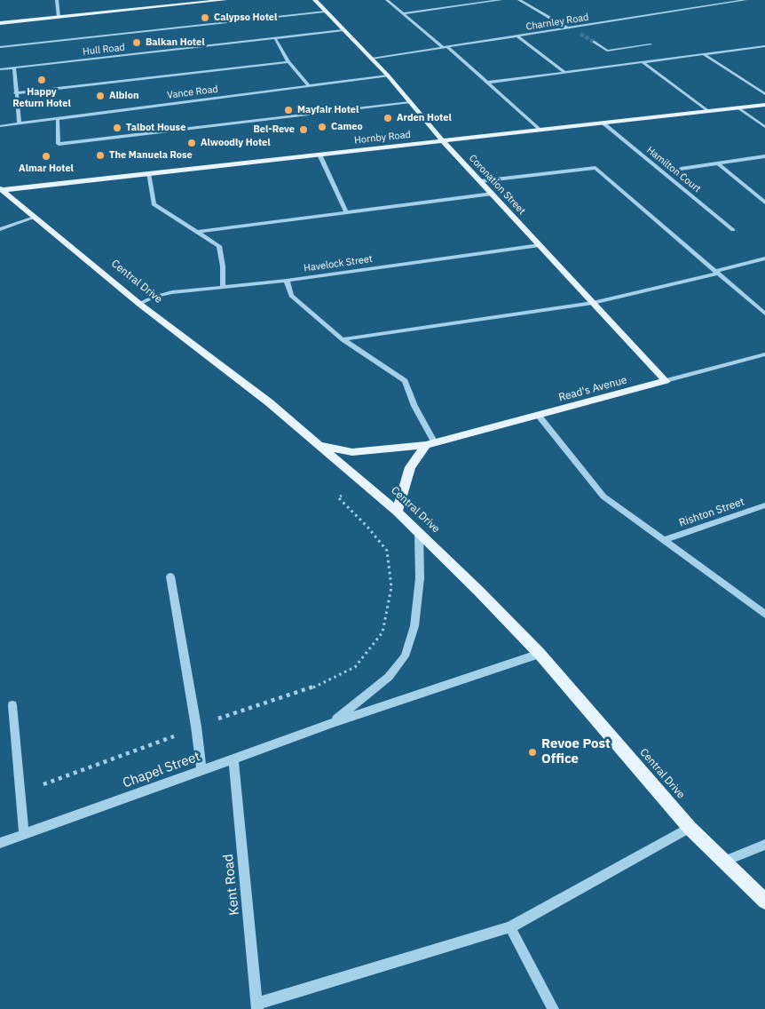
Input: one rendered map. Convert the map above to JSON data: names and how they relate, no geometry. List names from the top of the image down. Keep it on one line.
{"streets":{"main road":["Hornby Road","Coronation Street","Central Drive","Read's Avenue"],"street":["Charnley Road","Hull Road","Vance Road","Hamilton Court","Havelock Street","Rishton Street","Chapel Street","Kent Road"]},"crossings":[["Charnley Road","Coronation Street"],["Hull Road","Coronation Street"],["Vance Road","Coronation Street"],["Hornby Road","Hamilton Court"],["Hornby Road","Coronation Street"],["Hornby Road","Central Drive"],["Coronation Street","Havelock Street"],["Coronation Street","Read's Avenue"],["Havelock Street","Central Drive"],["Central Drive","Read's Avenue"],["Central Drive","Chapel Street"],["Chapel Street","Kent Road"]],"places":["Calypso Hotel","Balkan Hotel","Happy Return Hotel","Albion","Mayfair Hotel","Arden Hotel","Cameo","Talbot House","Bel-Reve","Alwoodly Hotel","The Manuela Rose","Almar Hotel","Revoe Post Office"]}
